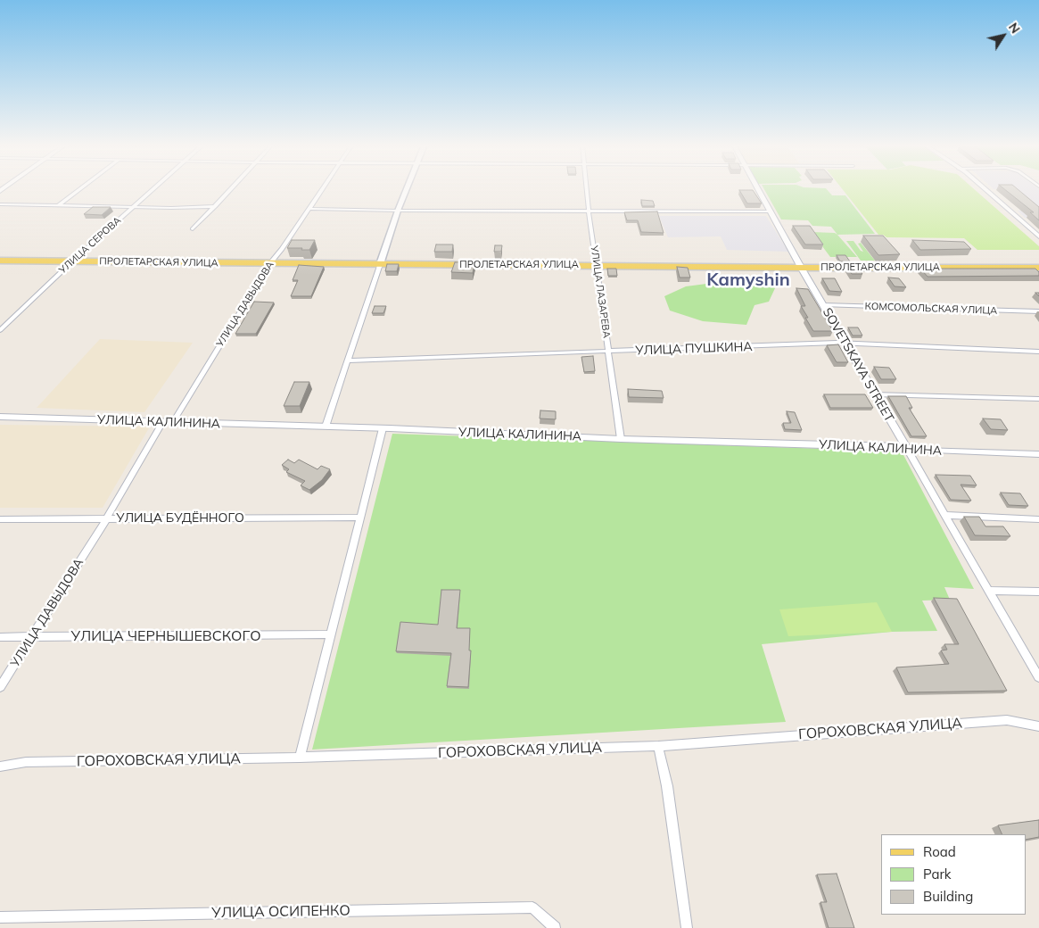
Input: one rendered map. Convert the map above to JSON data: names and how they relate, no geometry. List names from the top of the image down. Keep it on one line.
{"streets":{"main road":["ПРОЛЕТАРСКАЯ УЛИЦА"],"street":["УЛИЦА СЕРОВА","УЛИЦА ЛАЗАРЕВА","УЛИЦА ДАВЫДОВА","КОМСОМОЛЬСКАЯ УЛИЦА","УЛИЦА ПУШКИНА","SOVETSKAYA STREET","УЛИЦА КАЛИНИНА","УЛИЦА БУДЁННОГО","УЛИЦА ЧЕРНЫШЕВСКОГО","ГОРОХОВСКАЯ УЛИЦА","УЛИЦА ОСИПЕНКО"]},"crossings":[["УЛИЦА СЕРОВА","ПРОЛЕТАРСКАЯ УЛИЦА"],["ПРОЛЕТАРСКАЯ УЛИЦА","УЛИЦА ЛАЗАРЕВА"],["ПРОЛЕТАРСКАЯ УЛИЦА","УЛИЦА ДАВЫДОВА"],["ПРОЛЕТАРСКАЯ УЛИЦА","SOVETSKAYA STREET"],["УЛИЦА ЛАЗАРЕВА","УЛИЦА ПУШКИНА"],["УЛИЦА ЛАЗАРЕВА","УЛИЦА КАЛИНИНА"],["УЛИЦА ДАВЫДОВА","УЛИЦА КАЛИНИНА"],["УЛИЦА ДАВЫДОВА","УЛИЦА БУДЁННОГО"],["УЛИЦА ДАВЫДОВА","УЛИЦА ЧЕРНЫШЕВСКОГО"],["КОМСОМОЛЬСКАЯ УЛИЦА","SOVETSKAYA STREET"],["УЛИЦА ПУШКИНА","SOVETSKAYA STREET"],["SOVETSKAYA STREET","УЛИЦА КАЛИНИНА"]],"districts":["Kamyshin"],"legend":["Road","Park","Building"],"north":"top right"}
